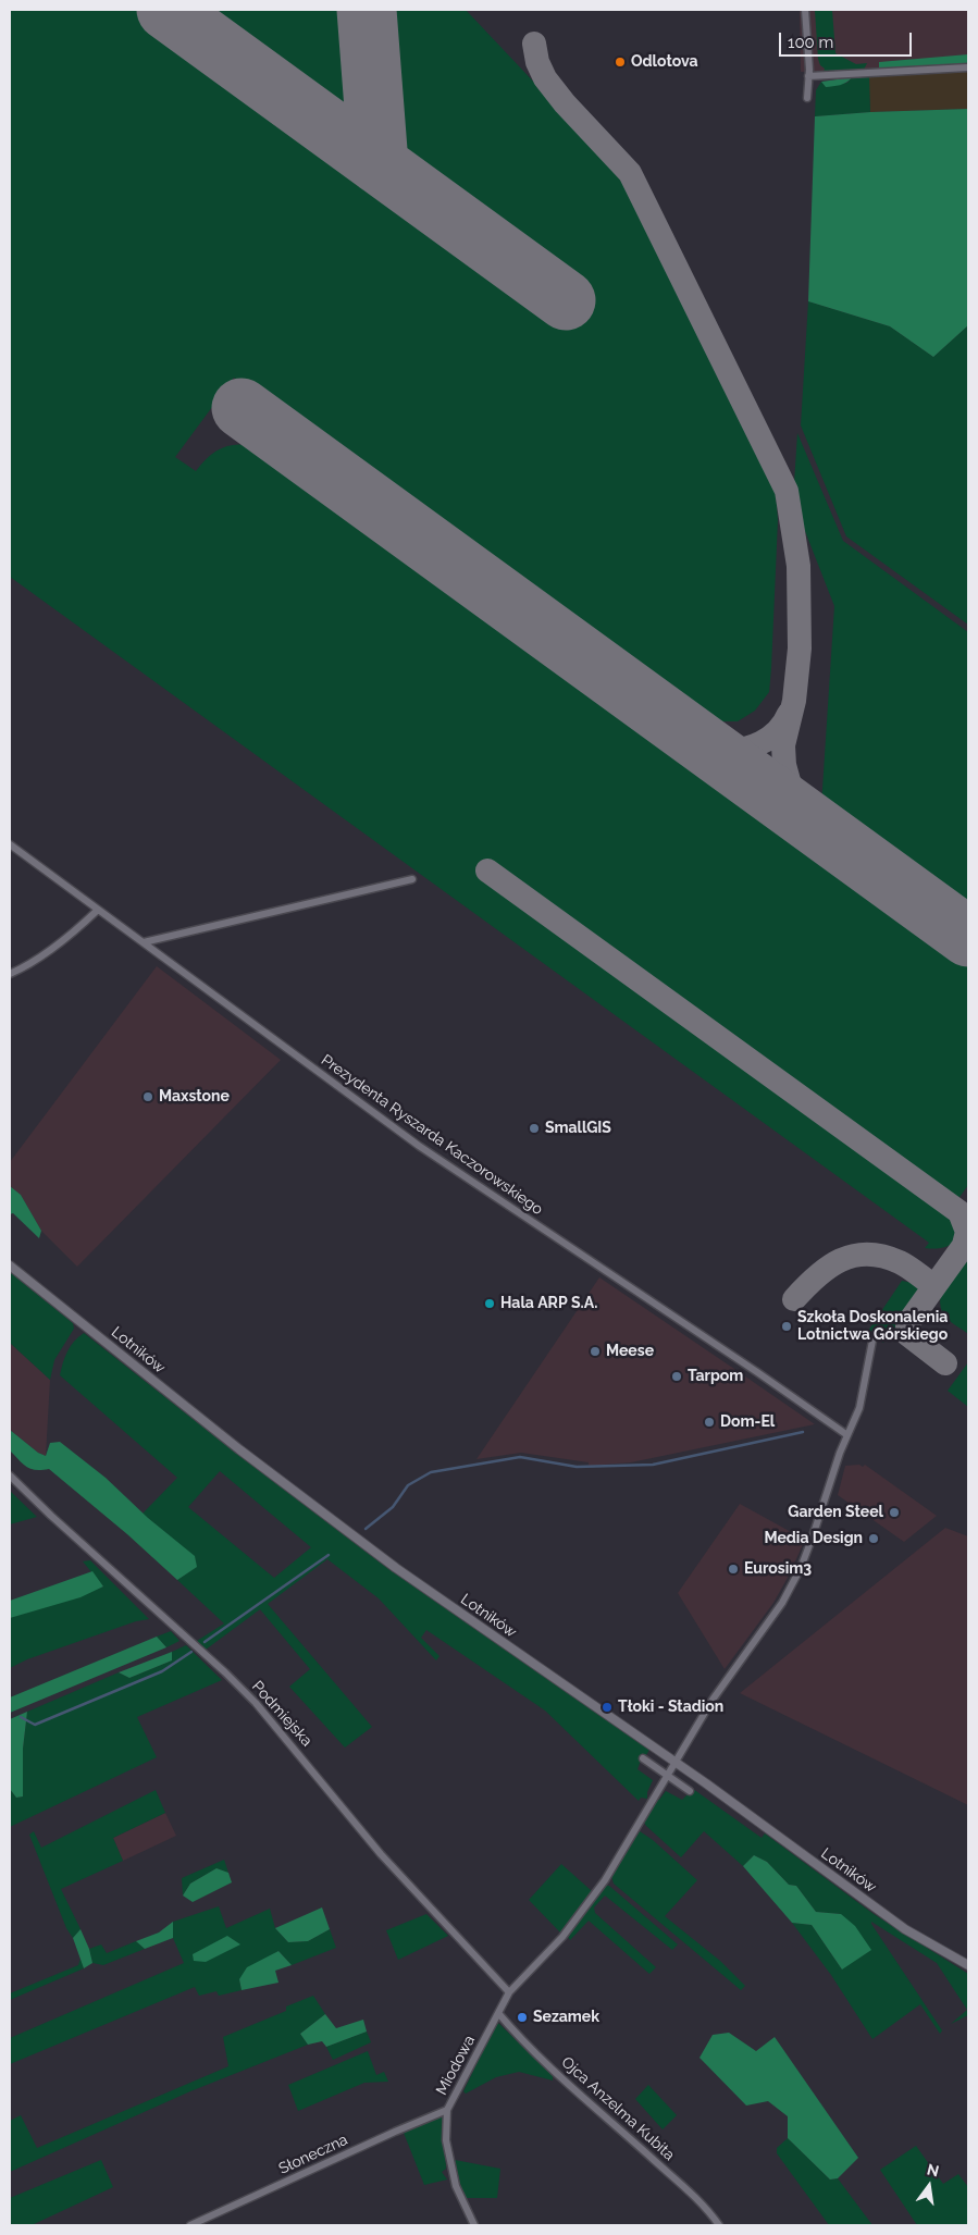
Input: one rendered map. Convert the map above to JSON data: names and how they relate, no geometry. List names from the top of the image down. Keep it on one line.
{"streets":{"street":["Prezydenta Ryszarda Kaczorowskiego","Lotników","Podmiejska","Miodowa","Ojca Anzelma Kubita","Słoneczna"]},"crossings":[["Prezydenta Ryszarda Kaczorowskiego","Miodowa"],["Lotników","Miodowa"],["Podmiejska","Miodowa"],["Miodowa","Ojca Anzelma Kubita"],["Miodowa","Słoneczna"]],"places":["Odlotova","Maxstone","SmallGIS","Hala ARP S.A.","Szkoła Doskonalenia Lotnictwa Górskiego","Meese","Tarpom","Dom-El","Garden Steel","Media Design","Eurosim3","Tłoki - Stadion","Sezamek"],"scale_bar":"100 m","north":"top"}
